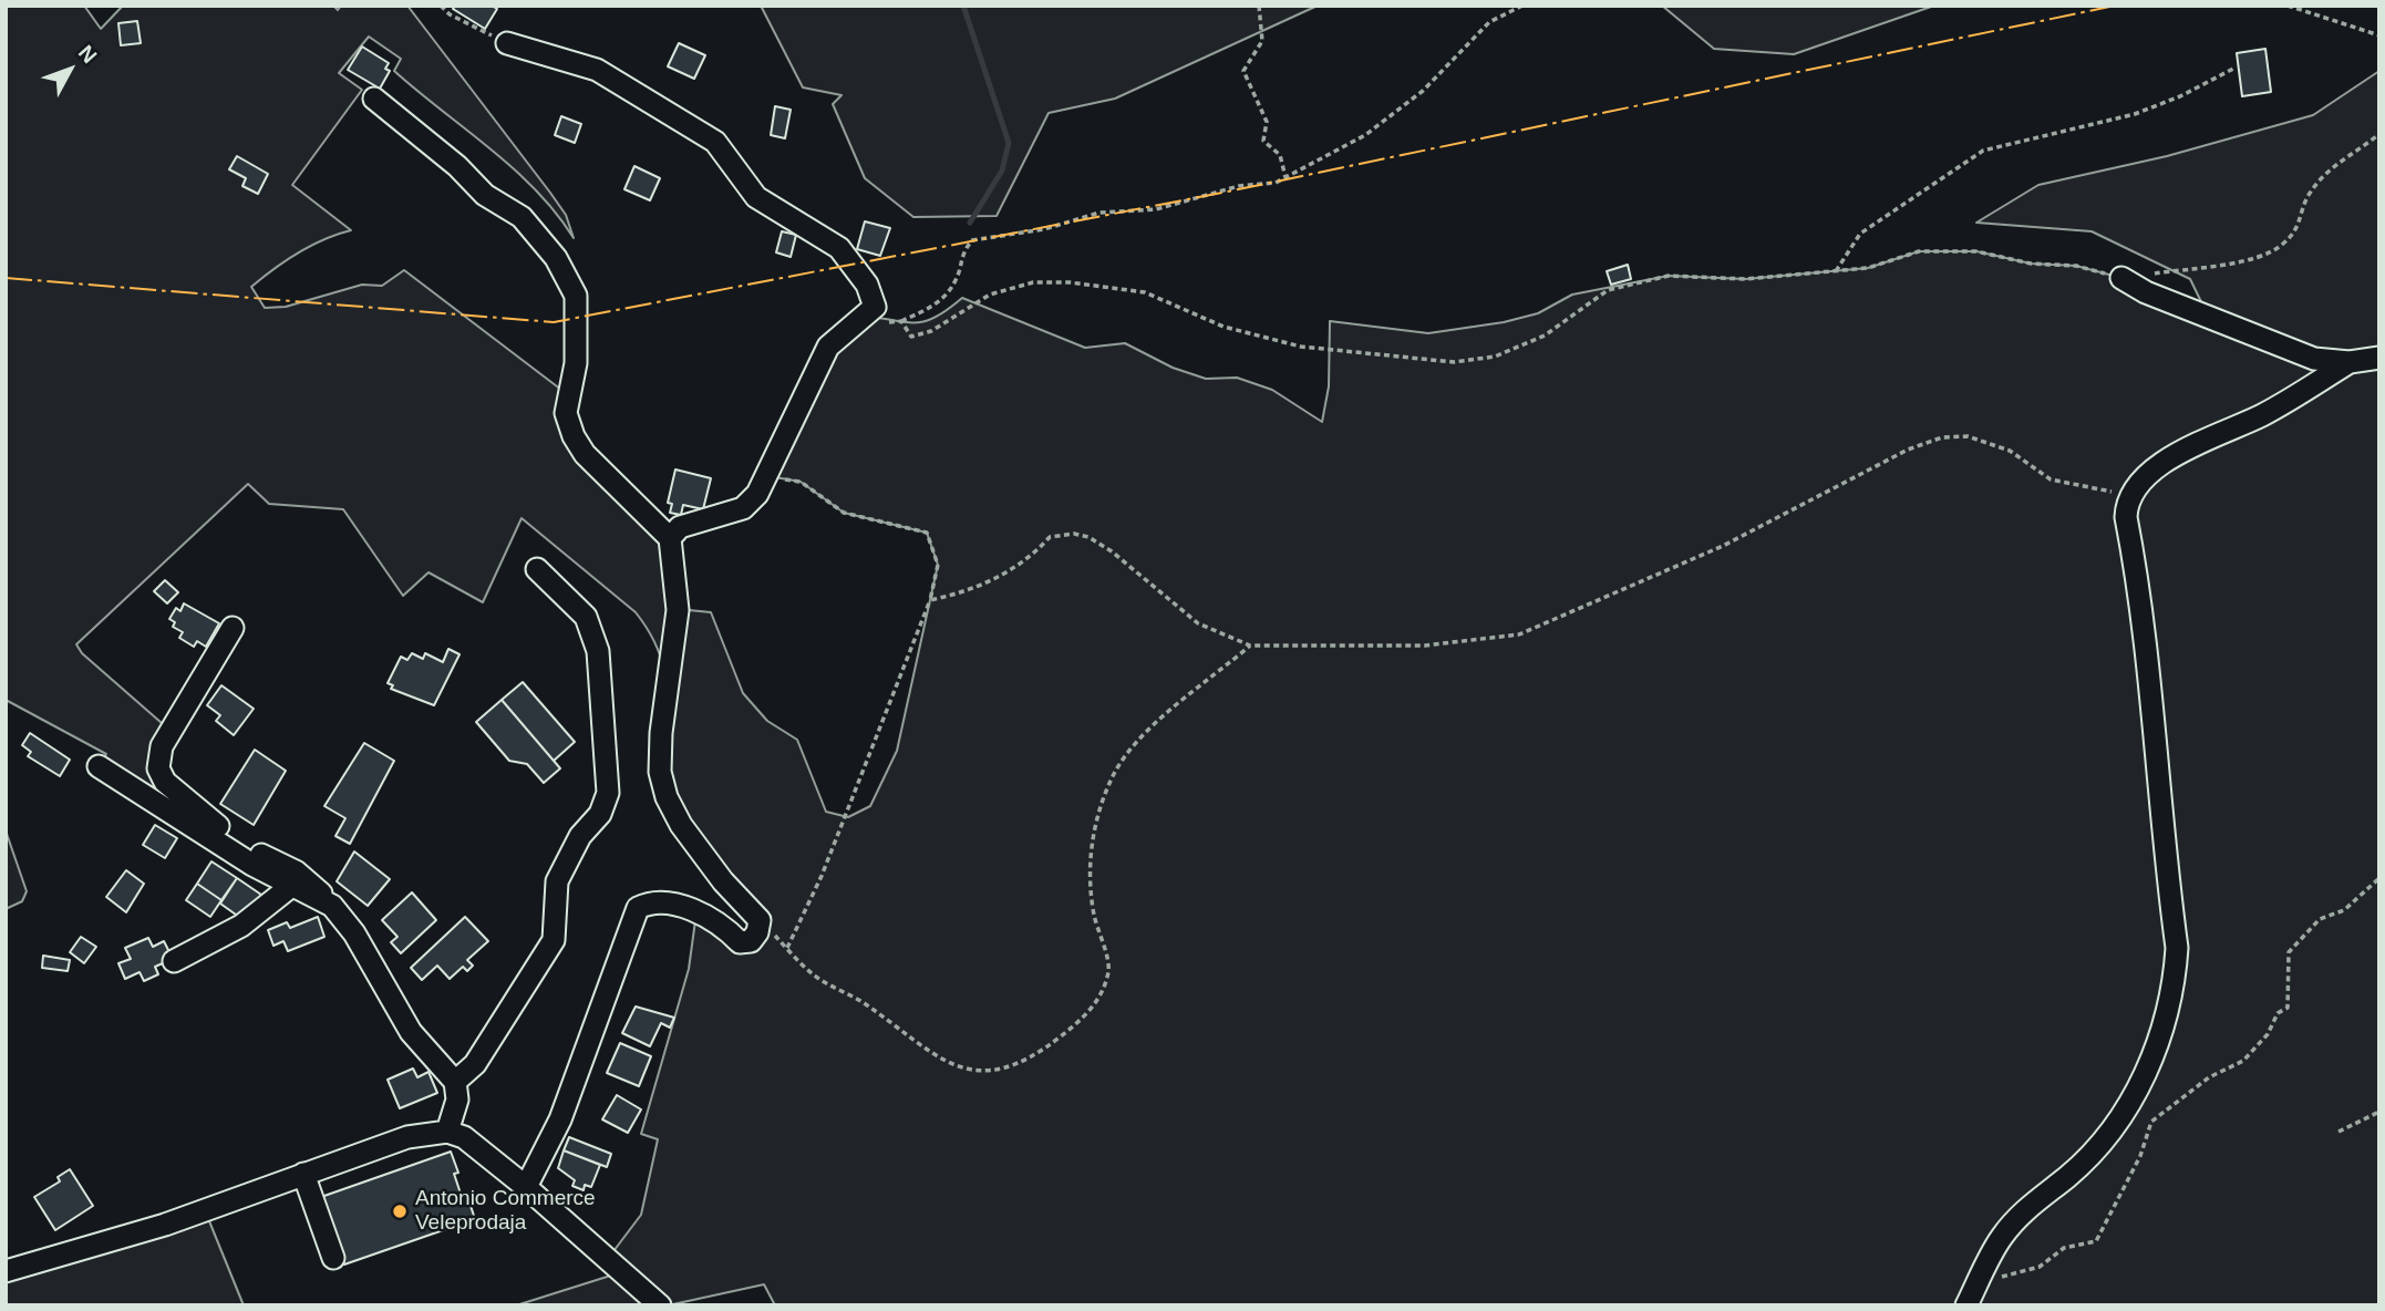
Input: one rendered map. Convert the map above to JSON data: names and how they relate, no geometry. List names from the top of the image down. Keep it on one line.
{"places":["Antonio Commerce Veleprodaja"],"north":"top right"}
